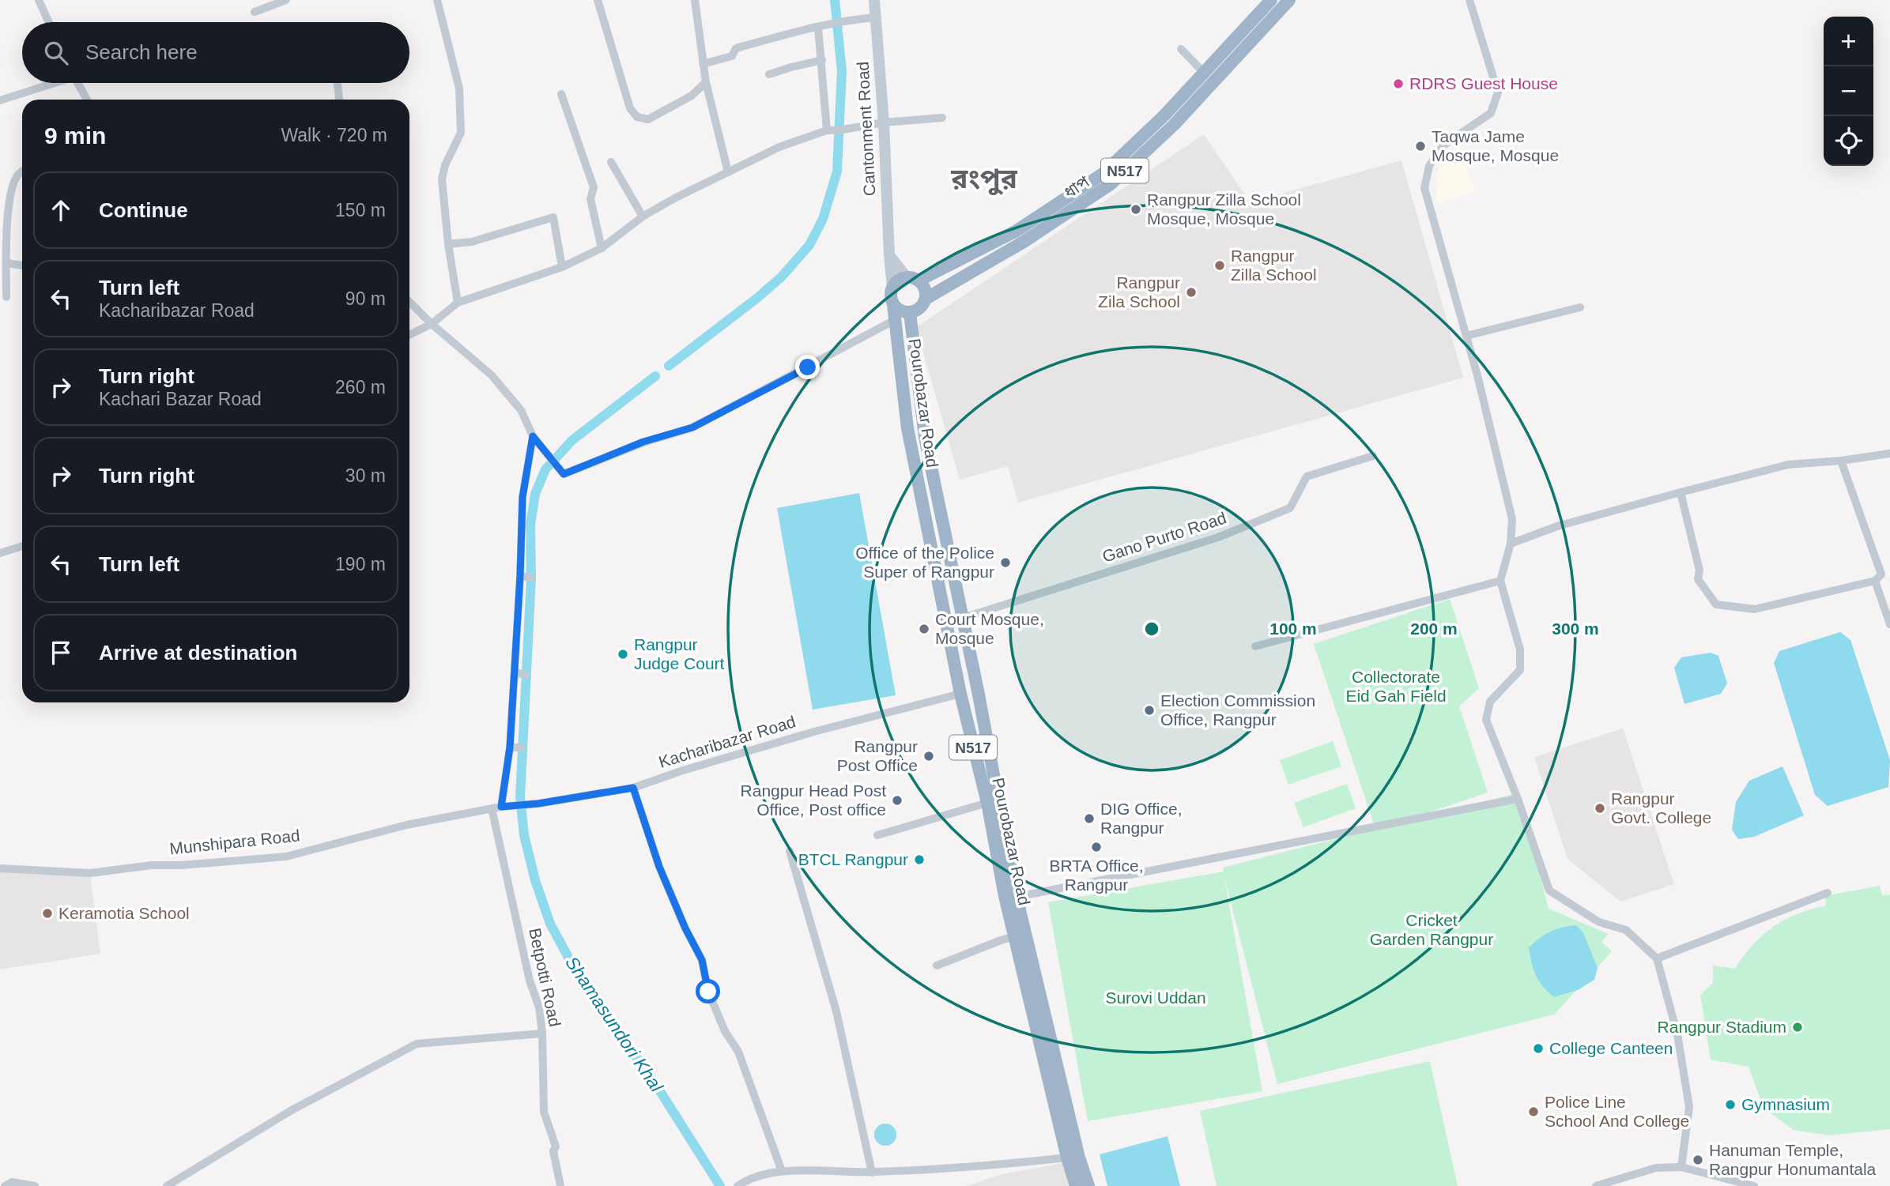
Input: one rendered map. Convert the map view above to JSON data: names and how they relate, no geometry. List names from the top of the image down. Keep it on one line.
{"streets":{"highway":["N517","ধাপ","Pourobazar Road"],"main road":["Cantonment Road"],"street":["Gano Purto Road","Kacharibazar Road","Munshipara Road","Betpotti Road"]},"crossings":[["Cantonment Road","N517"],["Cantonment Road","ধাপ"],["Cantonment Road","Pourobazar Road"],["N517","ধাপ"],["N517","Pourobazar Road"],["ধাপ","Pourobazar Road"],["Pourobazar Road","Gano Purto Road"],["Pourobazar Road","Kacharibazar Road"],["Kacharibazar Road","Munshipara Road"],["Munshipara Road","Betpotti Road"]],"districts":["রংপুর"],"water":["Shamasundori Khal"],"parks":["Collectorate Eid Gah Field","Cricket Garden Rangpur","Surovi Uddan"],"places":["RDRS Guest House","Taqwa Jame Mosque, Mosque","Rangpur Zilla School Mosque, Mosque","Rangpur Zilla School","Rangpur Zila School","Office of the Police Super of Rangpur","Court Mosque, Mosque","Rangpur Judge Court","Election Commission Office, Rangpur","Rangpur Post Office","Rangpur Head Post Office, Post office","Rangpur Govt. College","DIG Office, Rangpur","BRTA Office, Rangpur","BTCL Rangpur","Keramotia School","Rangpur Stadium","College Canteen","Gymnasium","Police Line School And College","Hanuman Temple, Rangpur Honumantala"],"page":{"map_buttons":["+","−"],"search":"Search here","heading":["9 min","Walk · 720 m"],"list":[["Continue","150 m"],["Turn left","Kacharibazar Road","90 m"],["Turn right","Kachari Bazar Road","260 m"],["Turn right","30 m"],["Turn left","190 m"],"Arrive at destination"]},"rings":["100 m","200 m","300 m"]}
